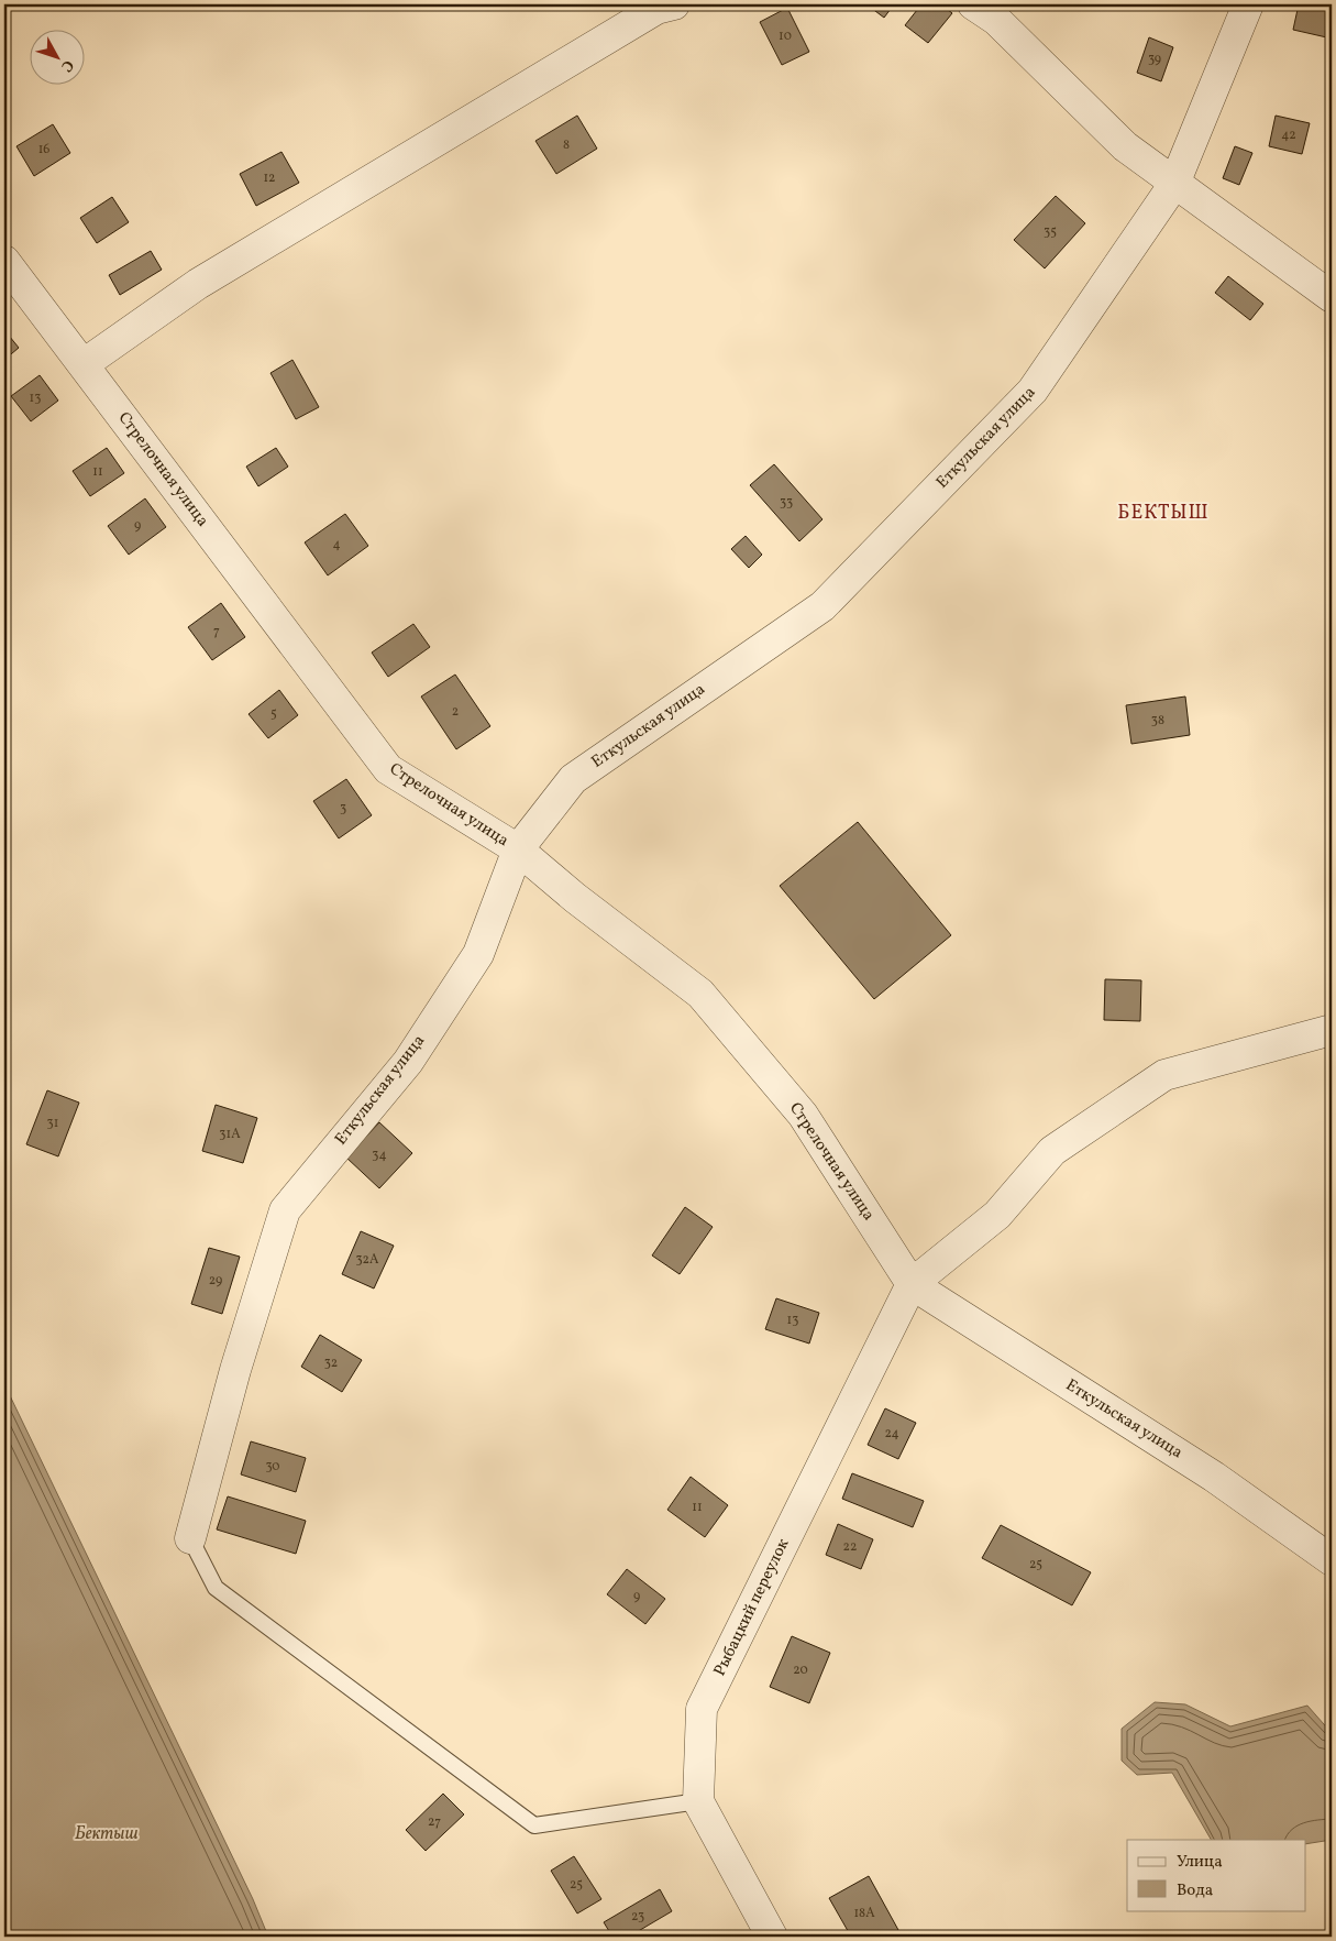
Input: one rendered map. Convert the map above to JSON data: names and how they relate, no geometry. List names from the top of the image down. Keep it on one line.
{"streets":{"street":["Еткульская улица","Стрелочная улица","Рыбацкий переулок"]},"crossings":[["Еткульская улица","Стрелочная улица"],["Еткульская улица","Рыбацкий переулок"],["Стрелочная улица","Рыбацкий переулок"]],"districts":["БЕКТЫШ"],"water":["Бектыш"],"house_numbers":["10","39","42","8","16","12","35","13","11","33","9","4","7","2","5","38","3","31","31А","34","32А","29","13","32","24","30","11","22","25","9","20","27","25","18А","23"],"legend":["Улица","Вода"],"north":"bottom right"}
